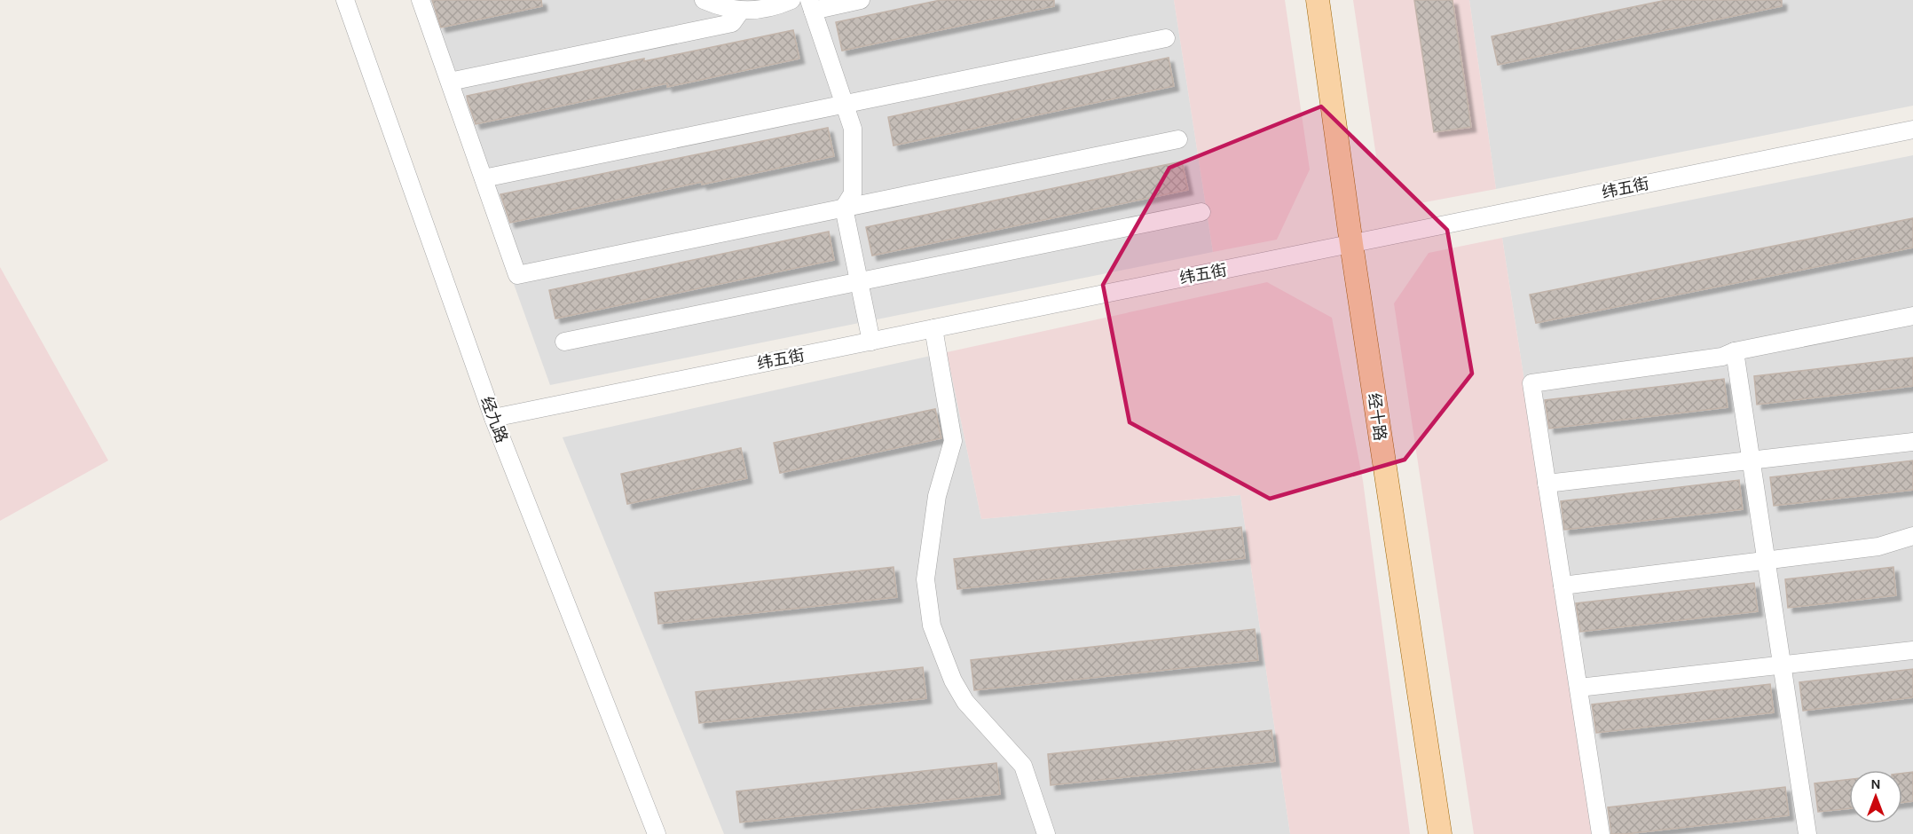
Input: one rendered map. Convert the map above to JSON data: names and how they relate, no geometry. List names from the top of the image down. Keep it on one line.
{"streets":{"main road":["经十路"],"street":["纬五街","经九路"]},"crossings":[["纬五街","经十路"],["纬五街","经九路"]],"north":"top"}
